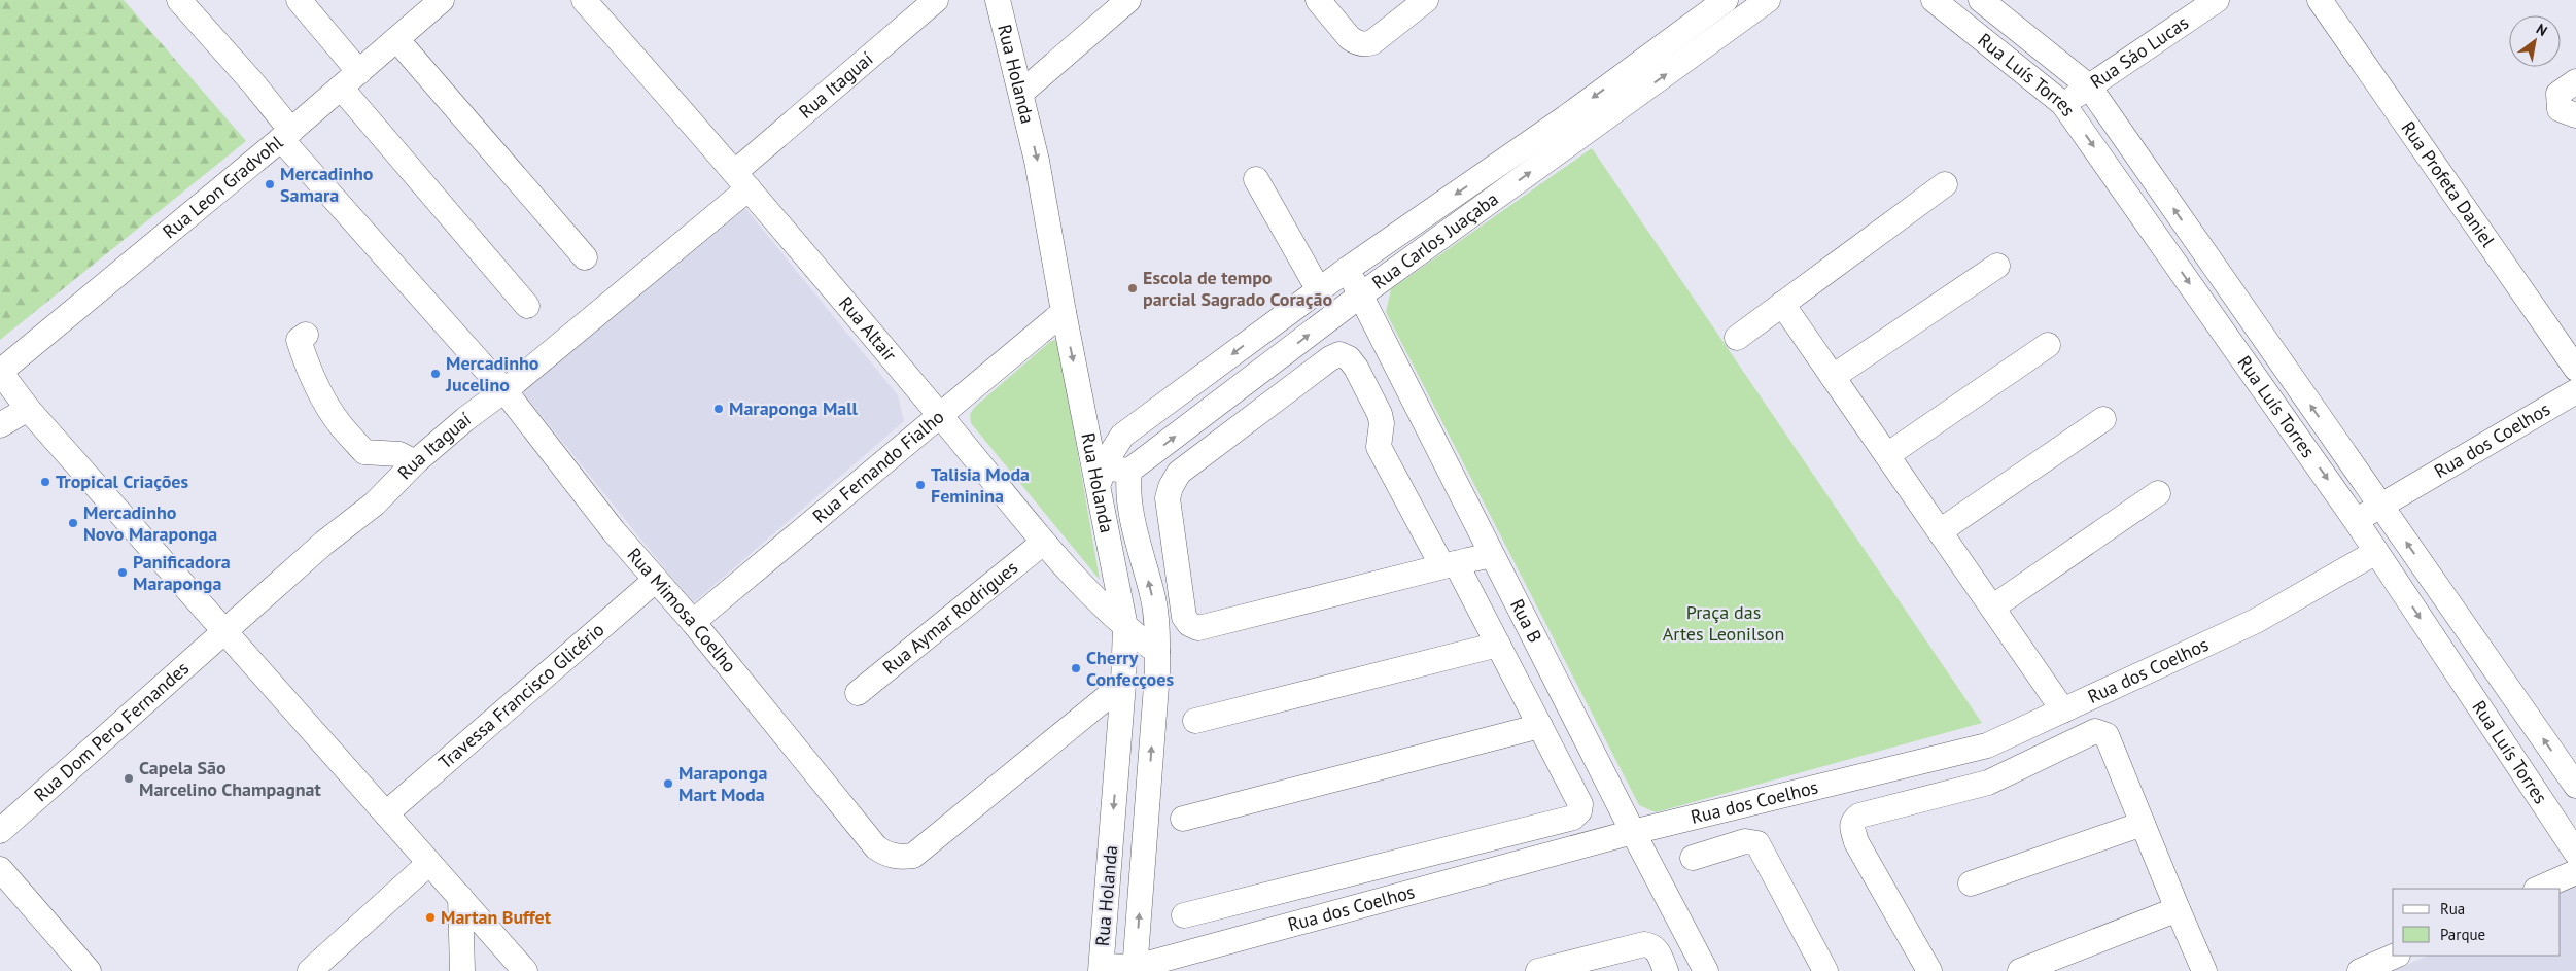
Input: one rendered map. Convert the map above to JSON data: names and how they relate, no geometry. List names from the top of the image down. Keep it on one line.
{"streets":{"street":["Rua Sáo Lucas","Rua Holanda","Rua Luís Torres","Rua Itaguaí","Rua Profeta Daniel","Rua Leon Gradvohl","Rua Carlos Juaçaba","Rua Altair","Rua dos Coelhos","Rua Fernando Fialho","Rua Mimosa Coelho","Rua Aymar Rodrigues","Rua B","Travessa Francisco Glicério","Rua Dom Pero Fernandes"]},"crossings":[["Rua Sáo Lucas","Rua Luís Torres"],["Rua Holanda","Rua Carlos Juaçaba"],["Rua Holanda","Rua Altair"],["Rua Holanda","Rua dos Coelhos"],["Rua Holanda","Rua Fernando Fialho"],["Rua Holanda","Rua Mimosa Coelho"],["Rua Luís Torres","Rua dos Coelhos"],["Rua Itaguaí","Rua Altair"],["Rua Itaguaí","Rua Mimosa Coelho"],["Rua Itaguaí","Rua Dom Pero Fernandes"],["Rua Leon Gradvohl","Rua Mimosa Coelho"],["Rua Carlos Juaçaba","Rua B"],["Rua Altair","Rua Fernando Fialho"],["Rua Altair","Rua Aymar Rodrigues"],["Rua dos Coelhos","Rua B"],["Rua Fernando Fialho","Rua Mimosa Coelho"],["Rua Mimosa Coelho","Travessa Francisco Glicério"]],"parks":["Praça das Artes Leonilson"],"places":["Mercadinho Samara","Escola de tempo parcial Sagrado Coração","Mercadinho Jucelino","Maraponga Mall","Tropical Criações","Talisia Moda Feminina","Mercadinho Novo Maraponga","Panificadora Maraponga","Cherry Confecçoes","Capela São Marcelino Champagnat","Maraponga Mart Moda","Martan Buffet"],"legend":["Rua","Parque"],"north":"top right"}
